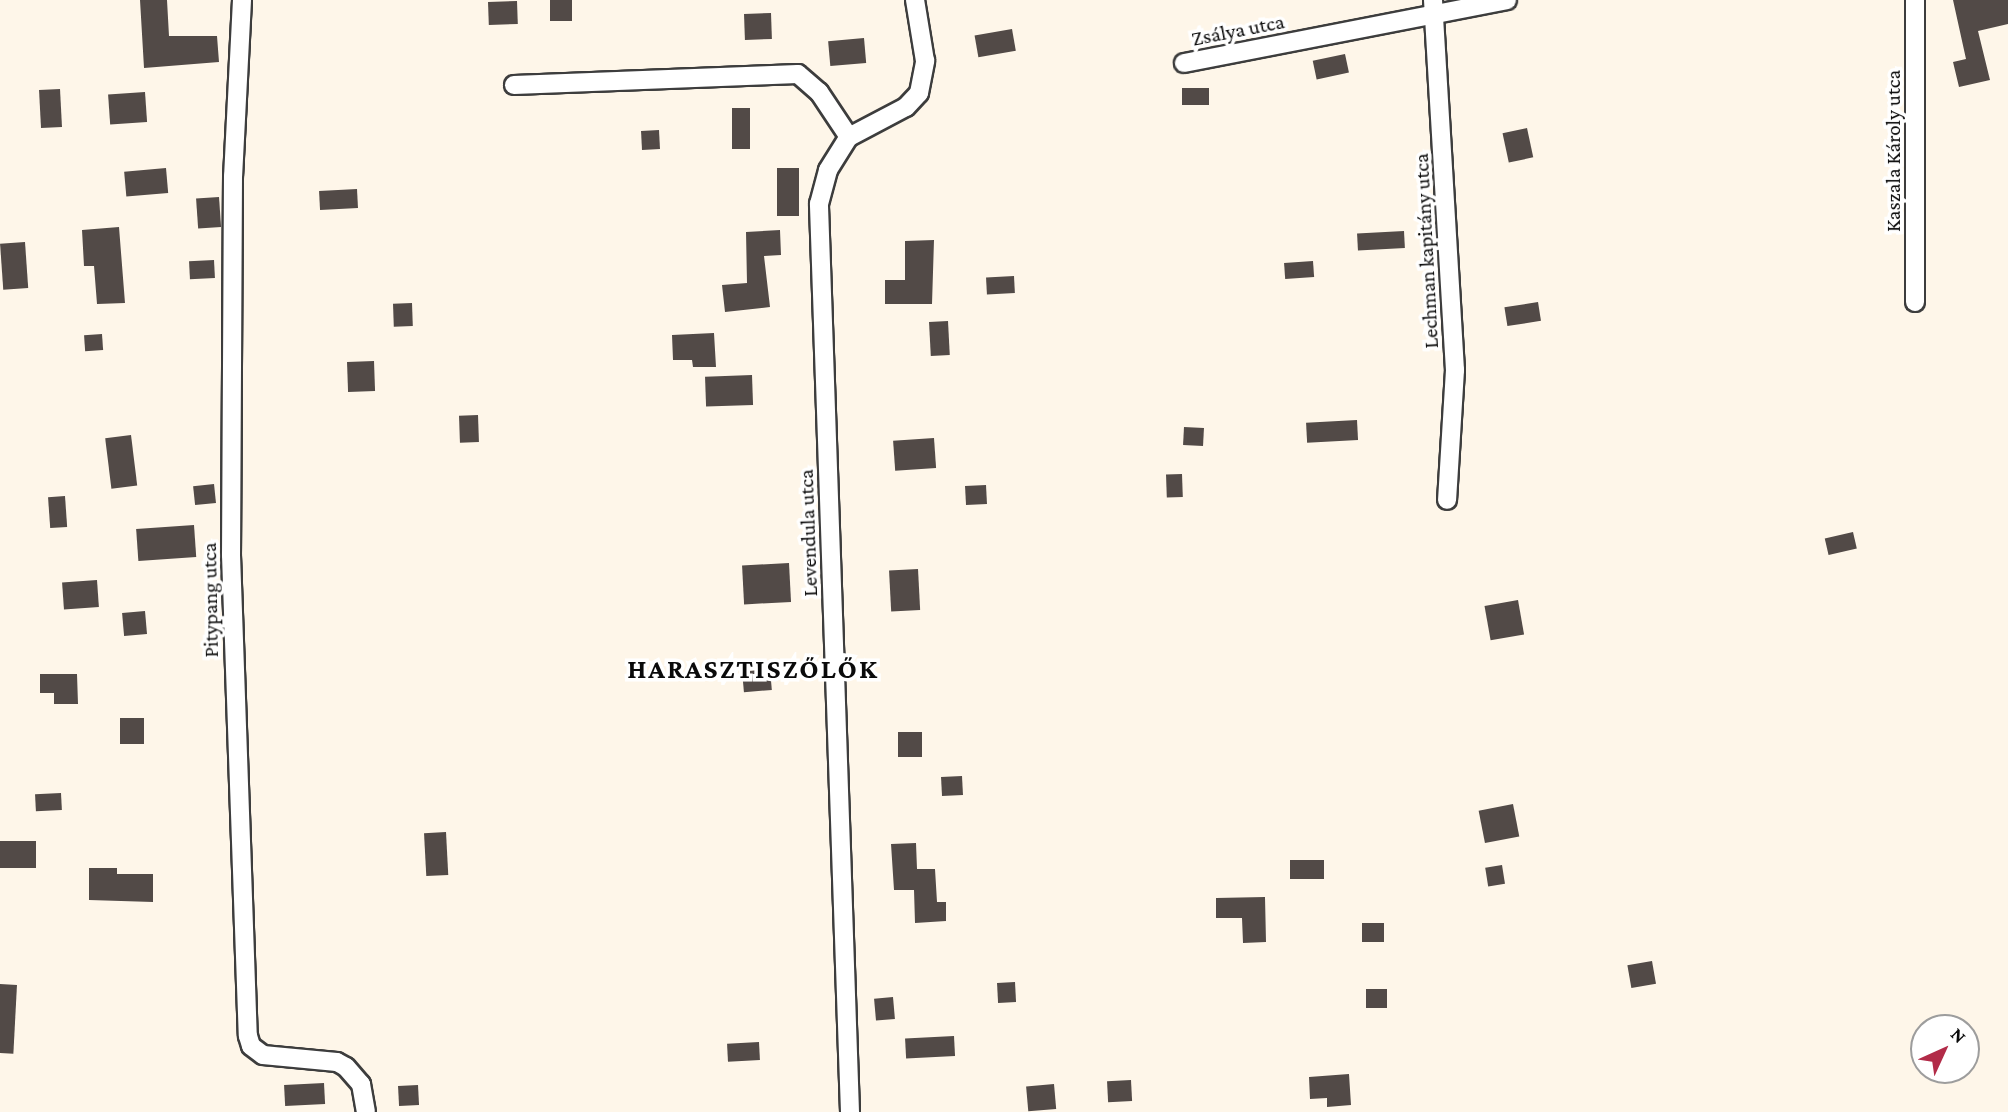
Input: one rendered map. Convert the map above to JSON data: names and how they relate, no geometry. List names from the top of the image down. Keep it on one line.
{"streets":{"street":["Zsálya utca","Kaszala Károly utca","Lechman kapitány utca","Levendula utca","Pitypang utca"]},"crossings":[["Zsálya utca","Lechman kapitány utca"]],"districts":["HARASZTISZŐLŐK"],"north":"top right"}
